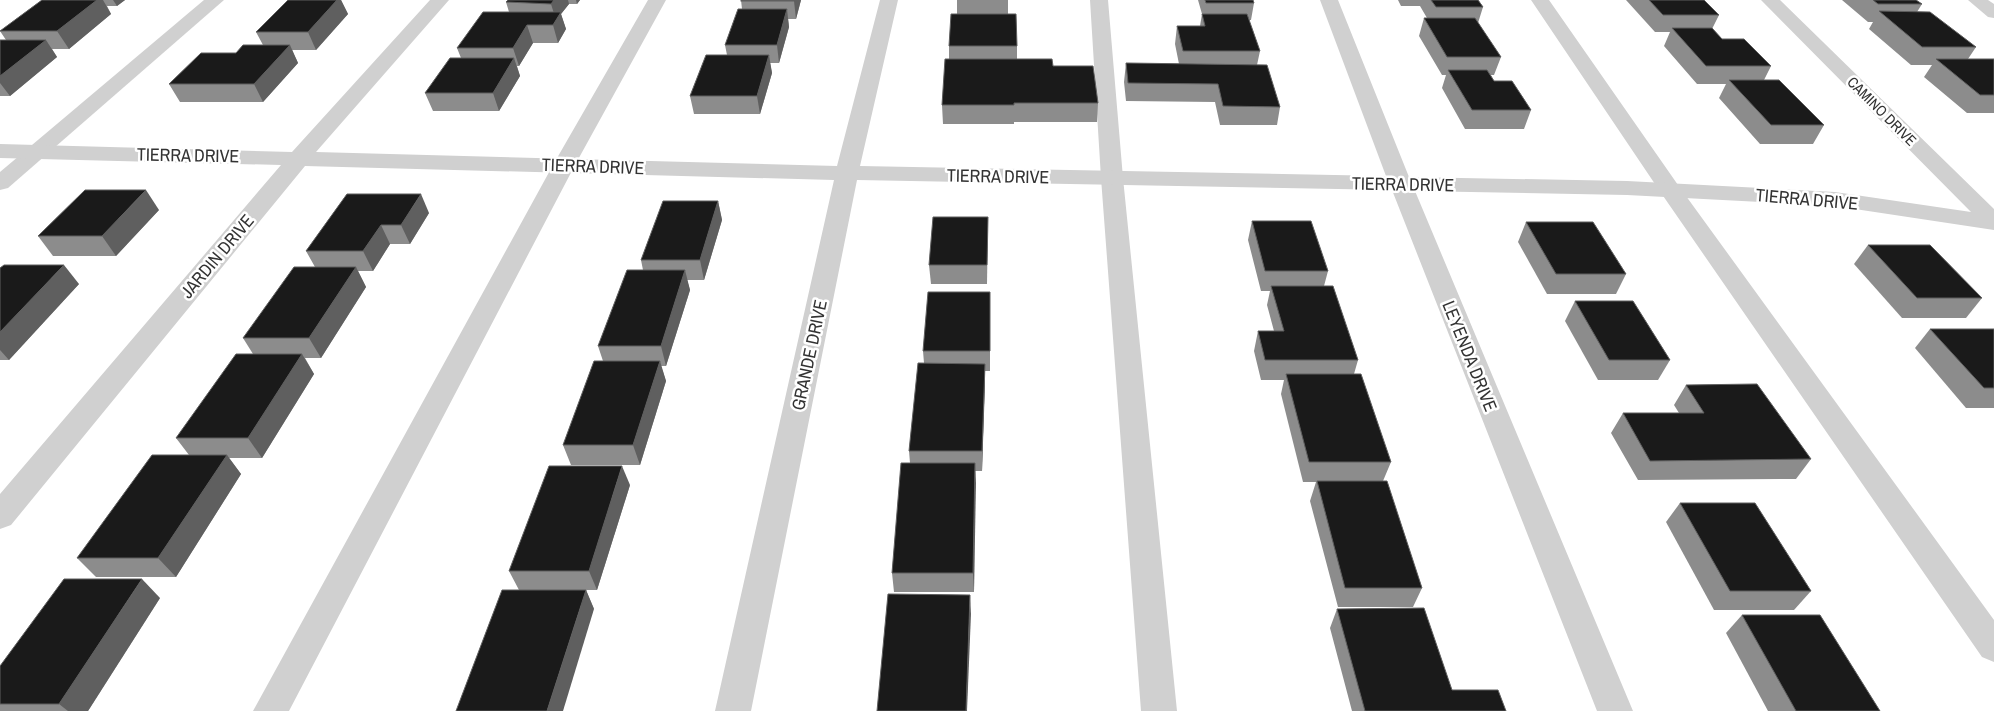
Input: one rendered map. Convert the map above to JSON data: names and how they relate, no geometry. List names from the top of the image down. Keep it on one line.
{"streets":{"street":["CAMINO DRIVE","TIERRA DRIVE","JARDIN DRIVE","GRANDE DRIVE","LEYENDA DRIVE"]},"crossings":[["CAMINO DRIVE","TIERRA DRIVE"],["TIERRA DRIVE","JARDIN DRIVE"],["TIERRA DRIVE","GRANDE DRIVE"],["TIERRA DRIVE","LEYENDA DRIVE"]]}
